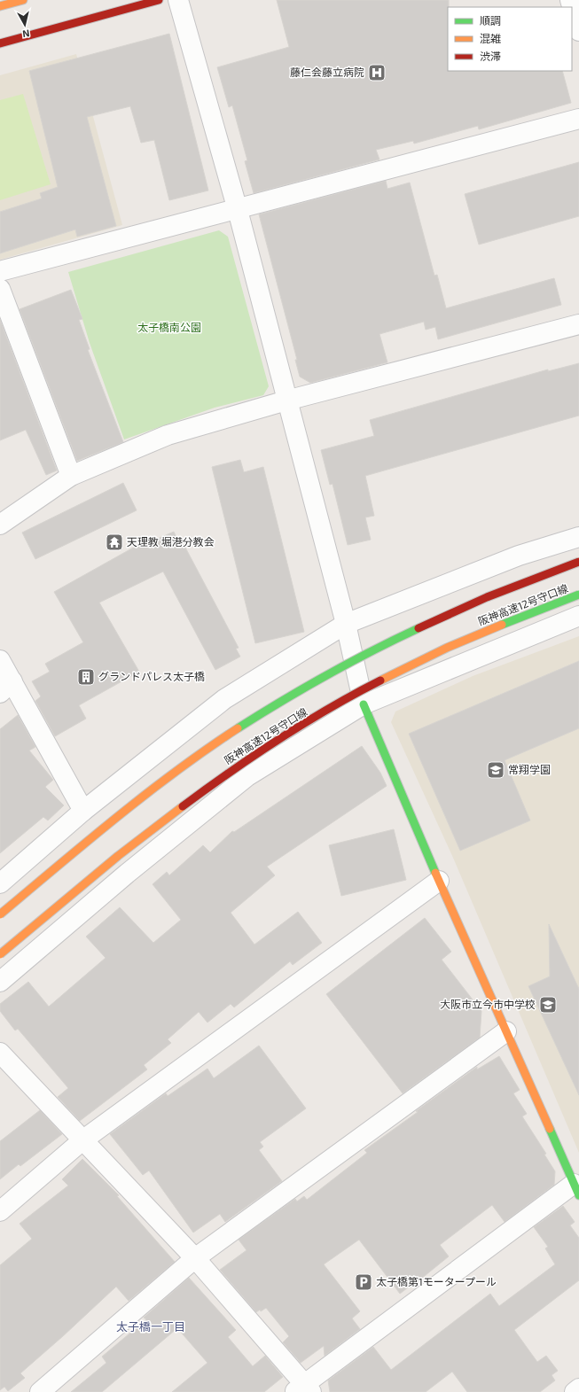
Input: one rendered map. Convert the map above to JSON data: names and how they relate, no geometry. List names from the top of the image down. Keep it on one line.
{"streets":{"main road":["阪神高速12号守口線"]},"districts":["太子橋一丁目"],"parks":["太子橋南公園"],"places":{"hospital":["藤仁会藤立病院"],"temple":["天理教 堀港分教会"],"building":["グランドパレス太子橋"],"school or university":["常翔学園","大阪市立今市中学校"],"parking":["太子橋第1モータープール"]},"legend":["順調","混雑","渋滞"],"north":"bottom"}
